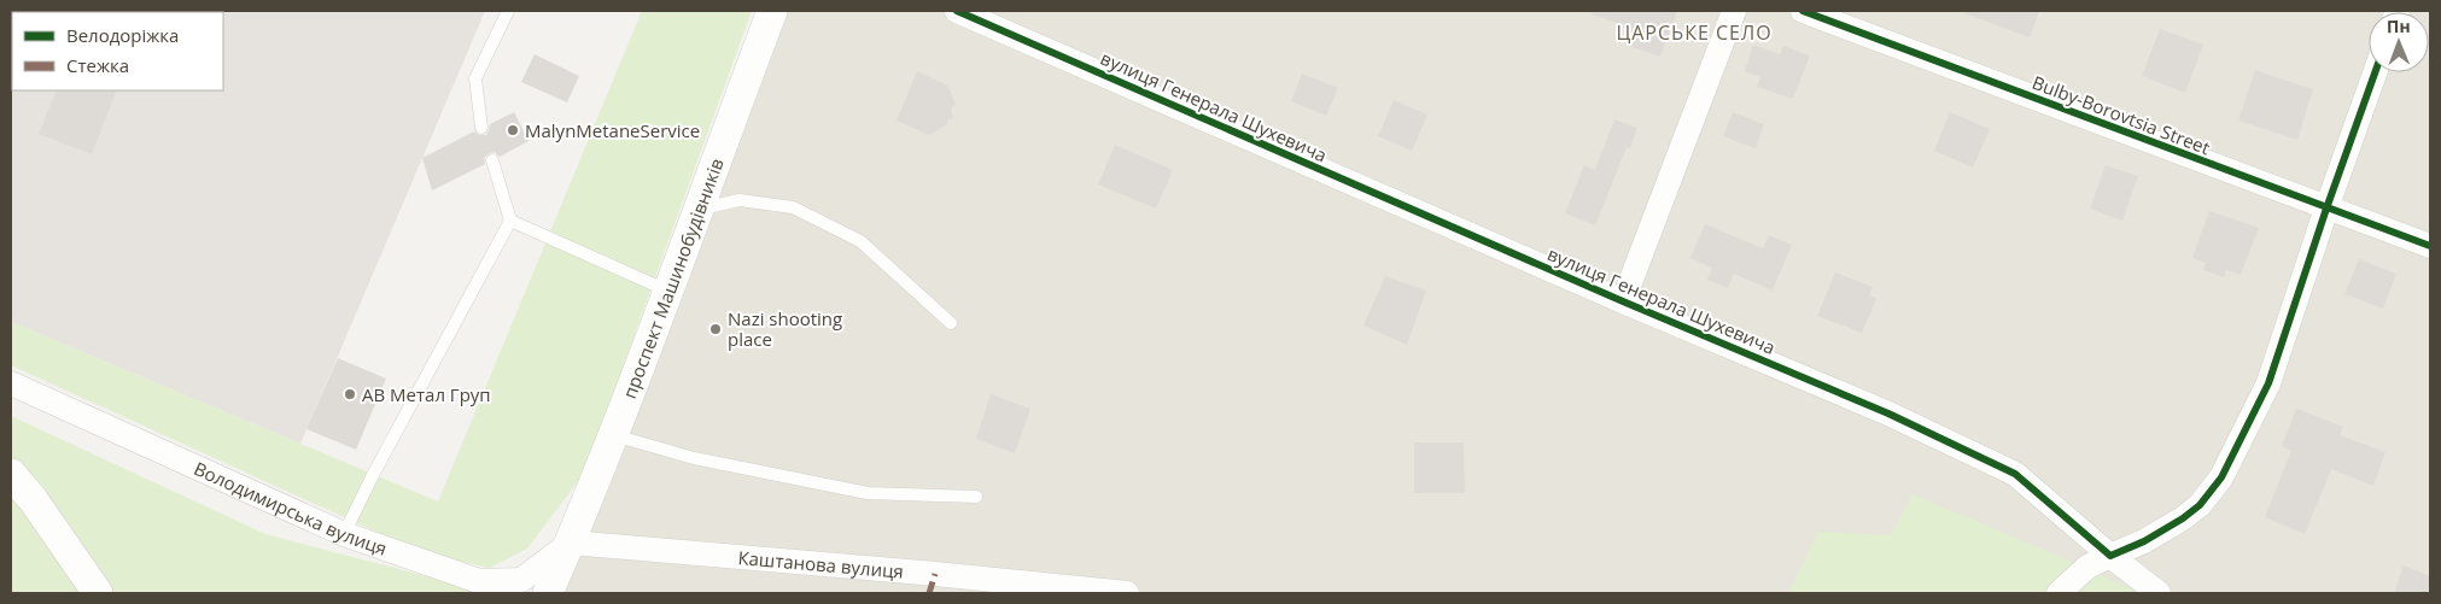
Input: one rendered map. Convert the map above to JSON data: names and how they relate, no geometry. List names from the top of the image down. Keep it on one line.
{"streets":{"street":["вулиця Генерала Шухевича","Bulby-Borovtsia Street","проспект Машинобудівників","Володимирська вулиця","Каштанова вулиця"]},"crossings":[["проспект Машинобудівників","Володимирська вулиця"],["проспект Машинобудівників","Каштанова вулиця"],["Володимирська вулиця","Каштанова вулиця"]],"districts":["ЦАРСЬКЕ СЕЛО"],"places":["MalynMetaneService","Nazi shooting place","АВ Метал Груп"],"legend":["Велодоріжка","Стежка"],"north":"top"}
